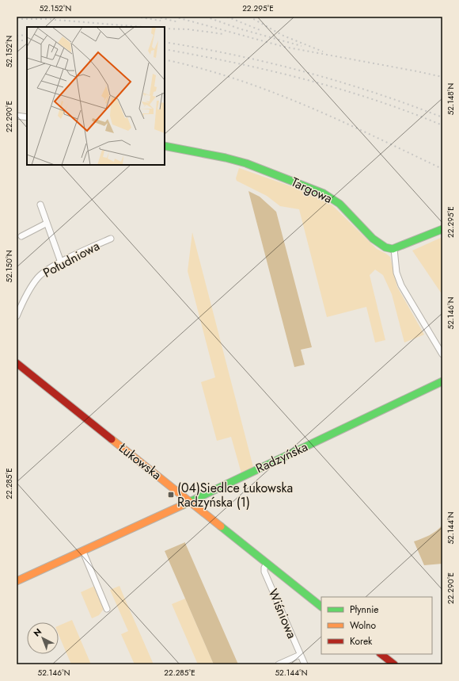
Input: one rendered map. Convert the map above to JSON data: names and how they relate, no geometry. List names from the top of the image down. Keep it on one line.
{"streets":{"street":["Targowa","Południowa","Radzyńska","Łukowska","Wiśniowa"]},"crossings":[["Radzyńska","Łukowska"],["Łukowska","Wiśniowa"]],"places":{"transit":["(04)Siedlce Łukowska Radzyńska (1)"]},"legend":["Płynnie","Wolno","Korek"],"north":"top left","coordinates":["52.152°N","22.295°E","52.148°N","22.290°E","52.150°N","52.146°N","22.285°E","52.144°N"]}
